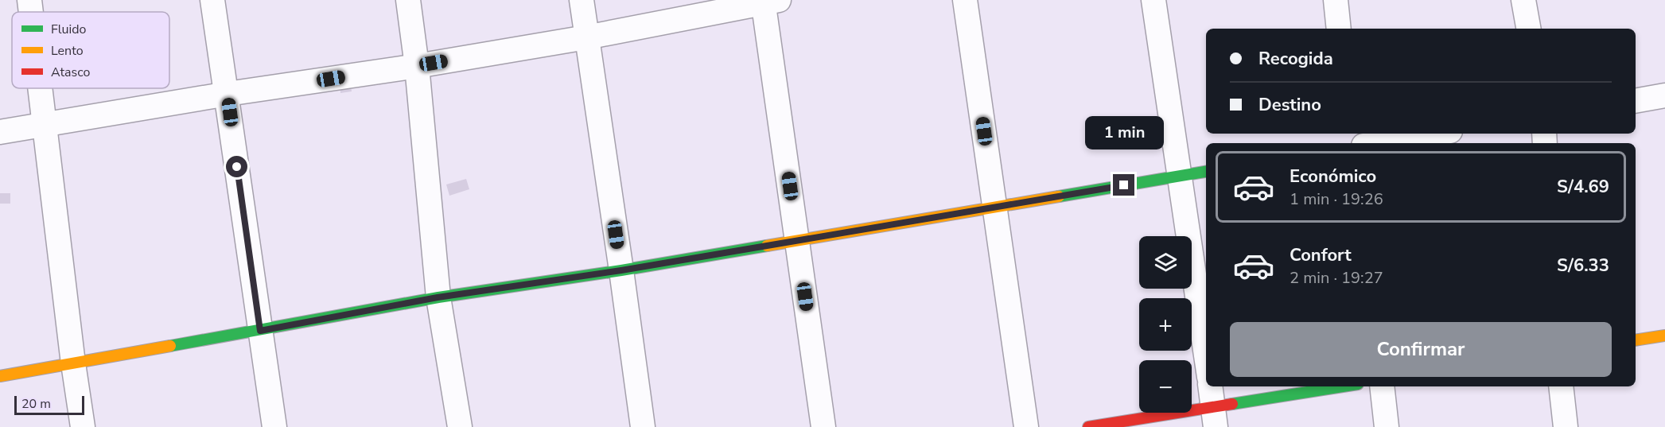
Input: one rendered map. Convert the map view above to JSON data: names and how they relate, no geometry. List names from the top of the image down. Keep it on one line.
{"legend":["Fluido","Lento","Atasco"],"scale_bar":"20 m","page":{"banner":["Recogida","Destino"],"bubble":"1 min","list":[{"name":"Económico","note":"1 min · 19:26","value":"S/4.69"},{"name":"Confort","note":"2 min · 19:27","value":"S/6.33"}],"map_buttons":["+","−"],"buttons":"Confirmar","scale":"20 m"}}
